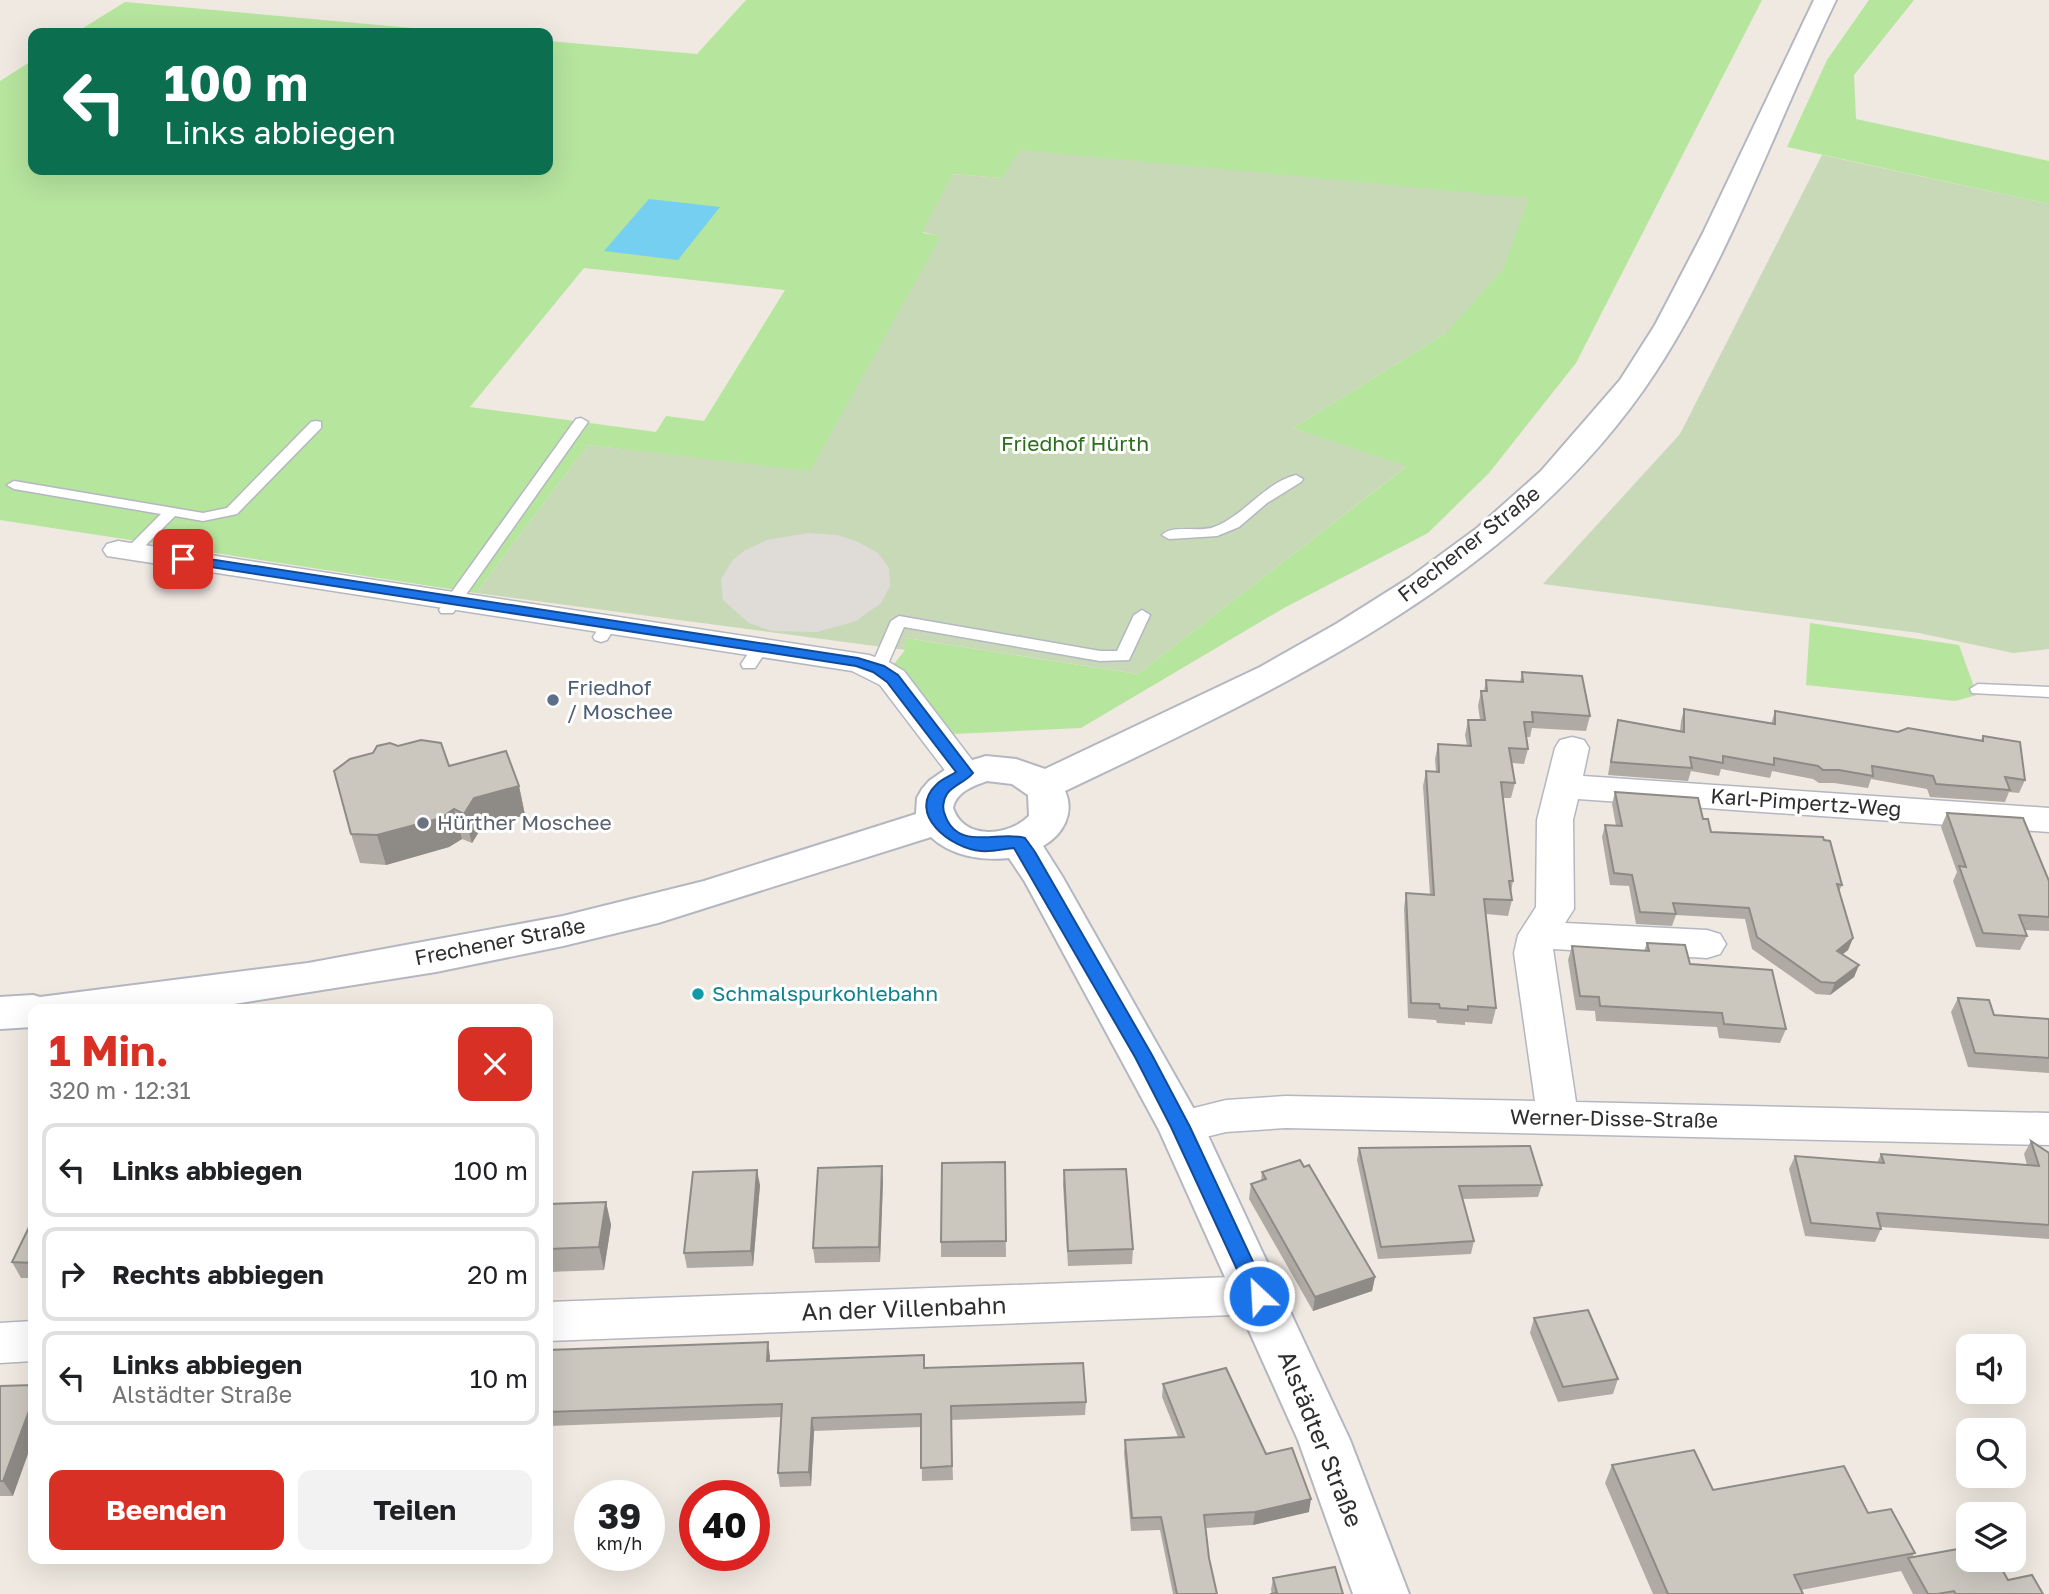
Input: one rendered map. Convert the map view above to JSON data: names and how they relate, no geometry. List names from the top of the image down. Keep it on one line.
{"streets":{"main road":["Frechener Straße","Alstädter Straße"],"street":["Karl-Pimpertz-Weg","Werner-Disse-Straße","An der Villenbahn"]},"crossings":[["Frechener Straße","Alstädter Straße"],["Werner-Disse-Straße","Alstädter Straße"],["An der Villenbahn","Alstädter Straße"]],"parks":["Friedhof Hürth"],"places":["Friedhof / Moschee","Hürther Moschee","Schmalspurkohlebahn"],"page":{"turn":["100 m","Links abbiegen"],"heading":["1 Min.","320 m · 12:31"],"list":[{"name":"Links abbiegen","value":"100 m"},{"name":"Rechts abbiegen","value":"20 m"},{"name":"Links abbiegen","note":"Alstädter Straße","value":"10 m"}],"buttons":["Beenden","Teilen"],"speed":"39 km/h","limit":"40"}}
